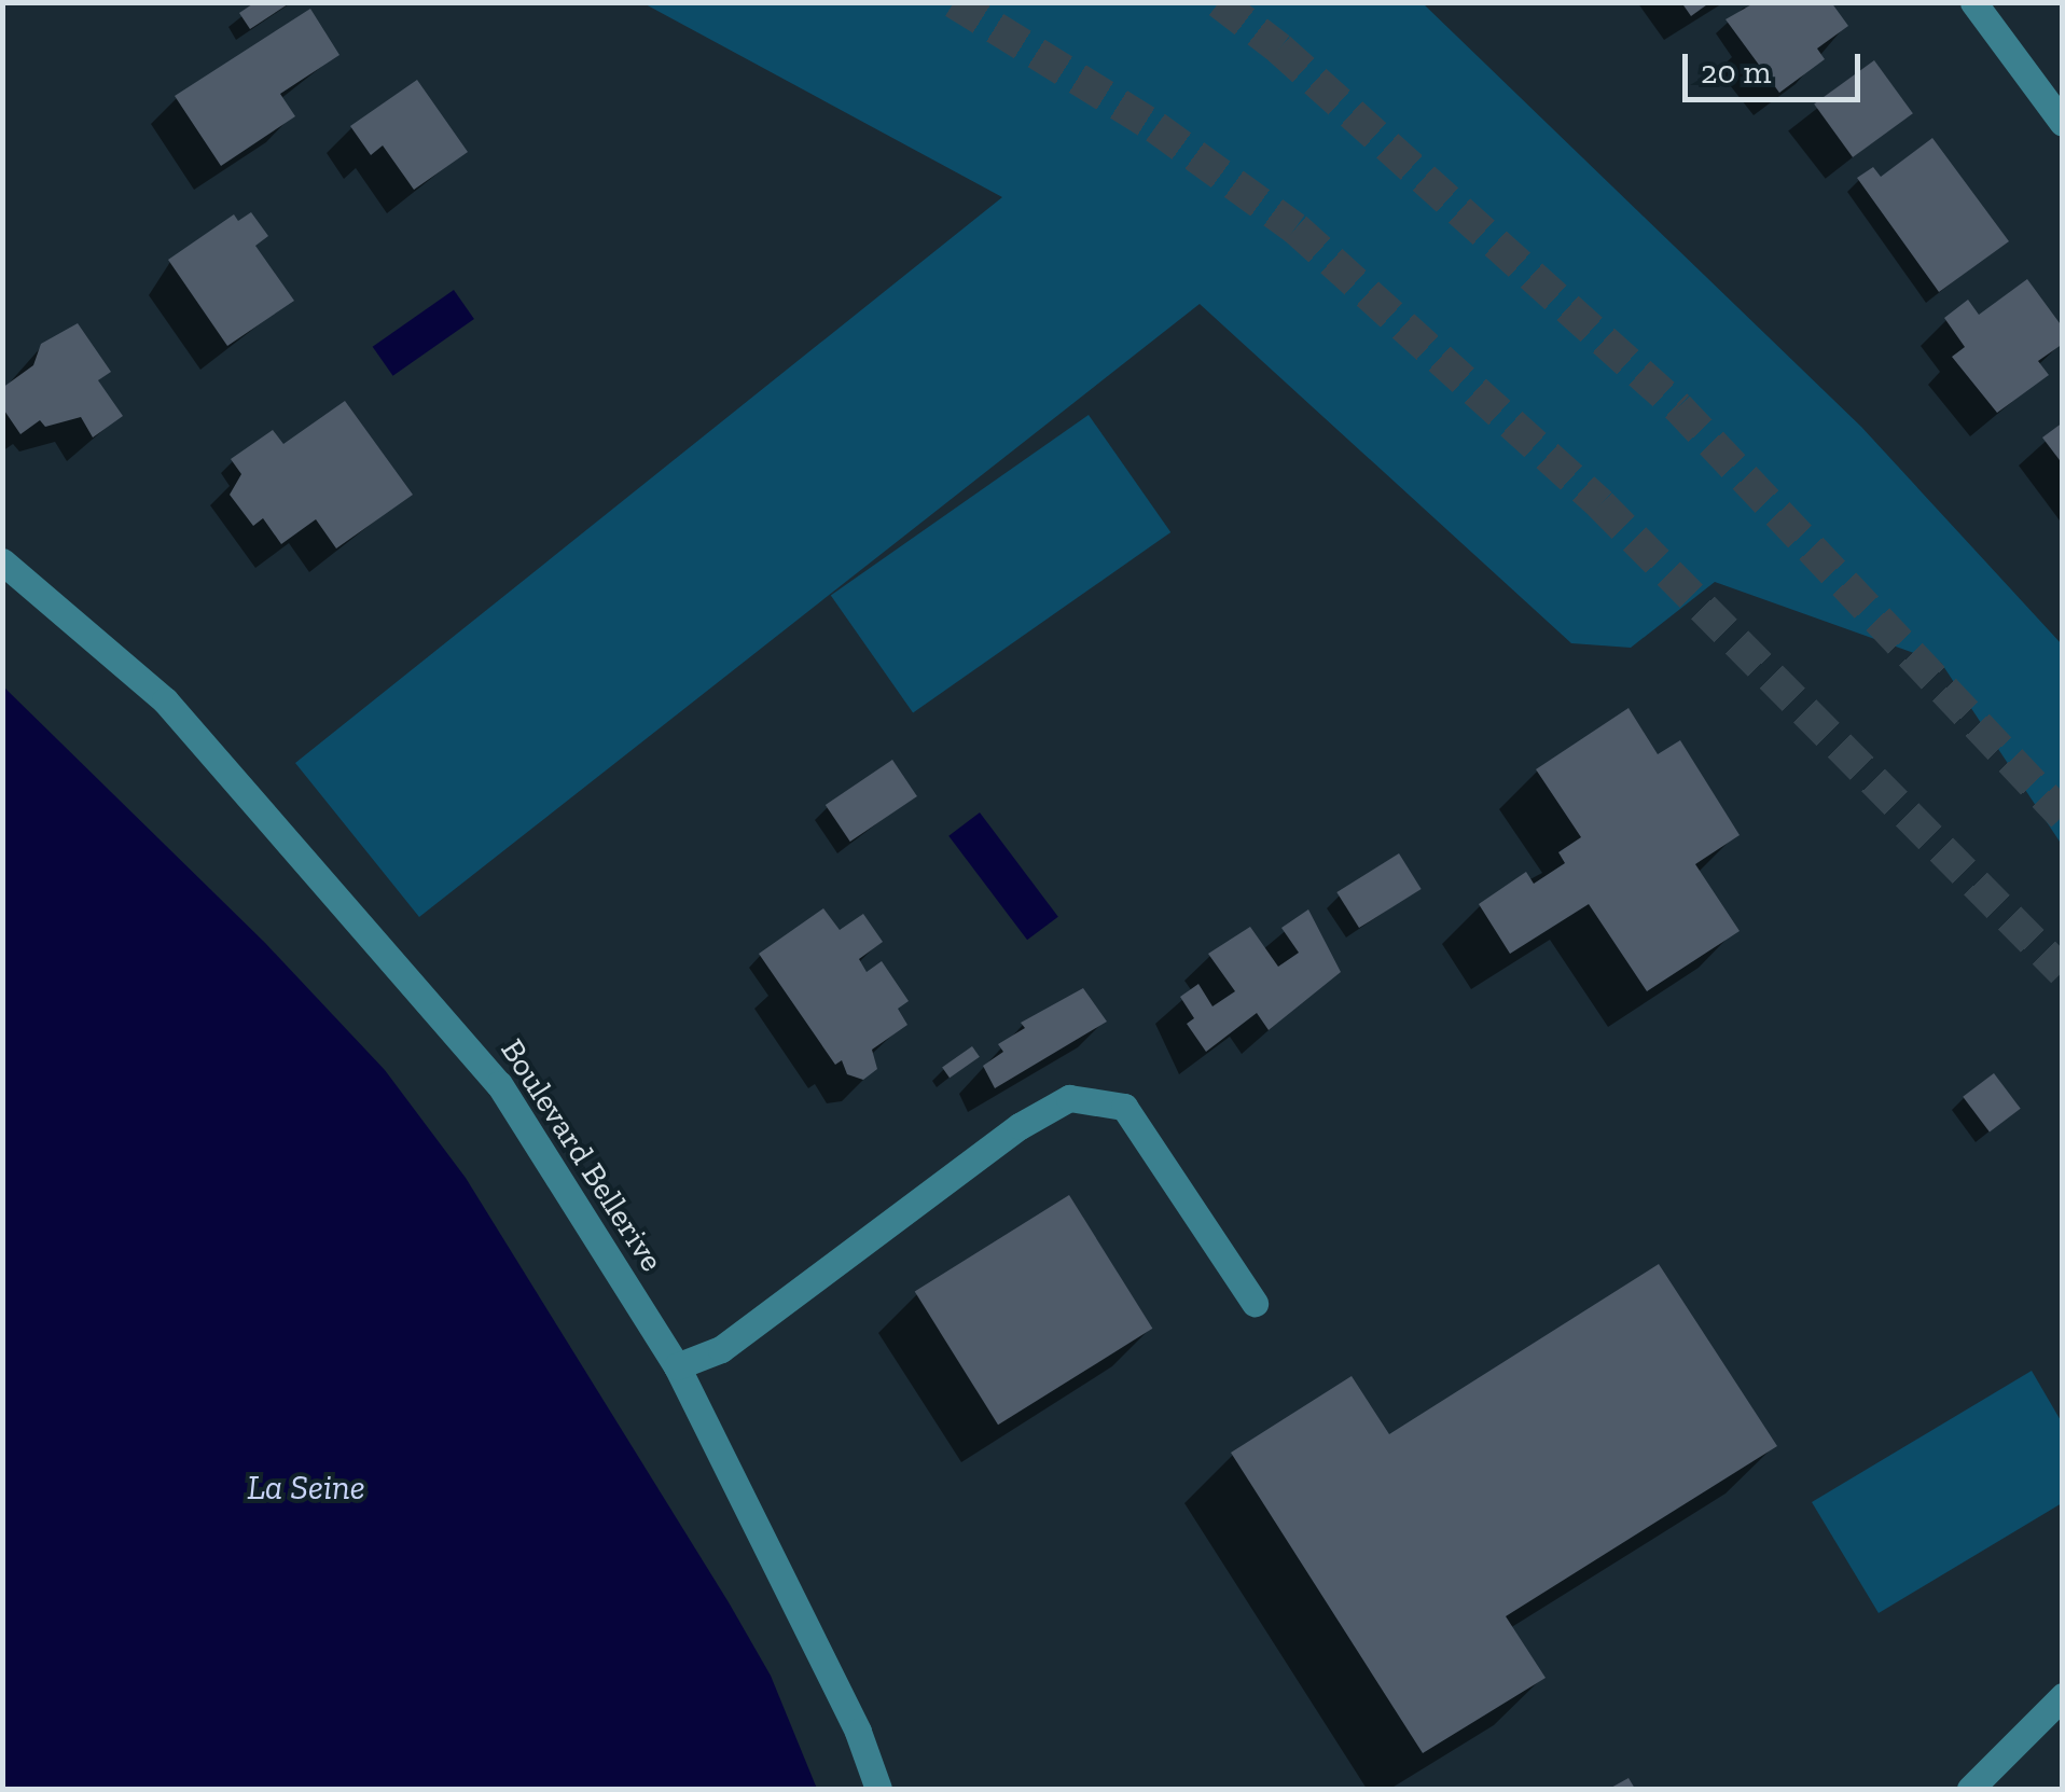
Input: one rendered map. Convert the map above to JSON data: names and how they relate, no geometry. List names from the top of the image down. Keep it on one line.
{"streets":{"street":["Boulevard Bellerive"]},"water":["La Seine"],"scale_bar":"20 m"}
